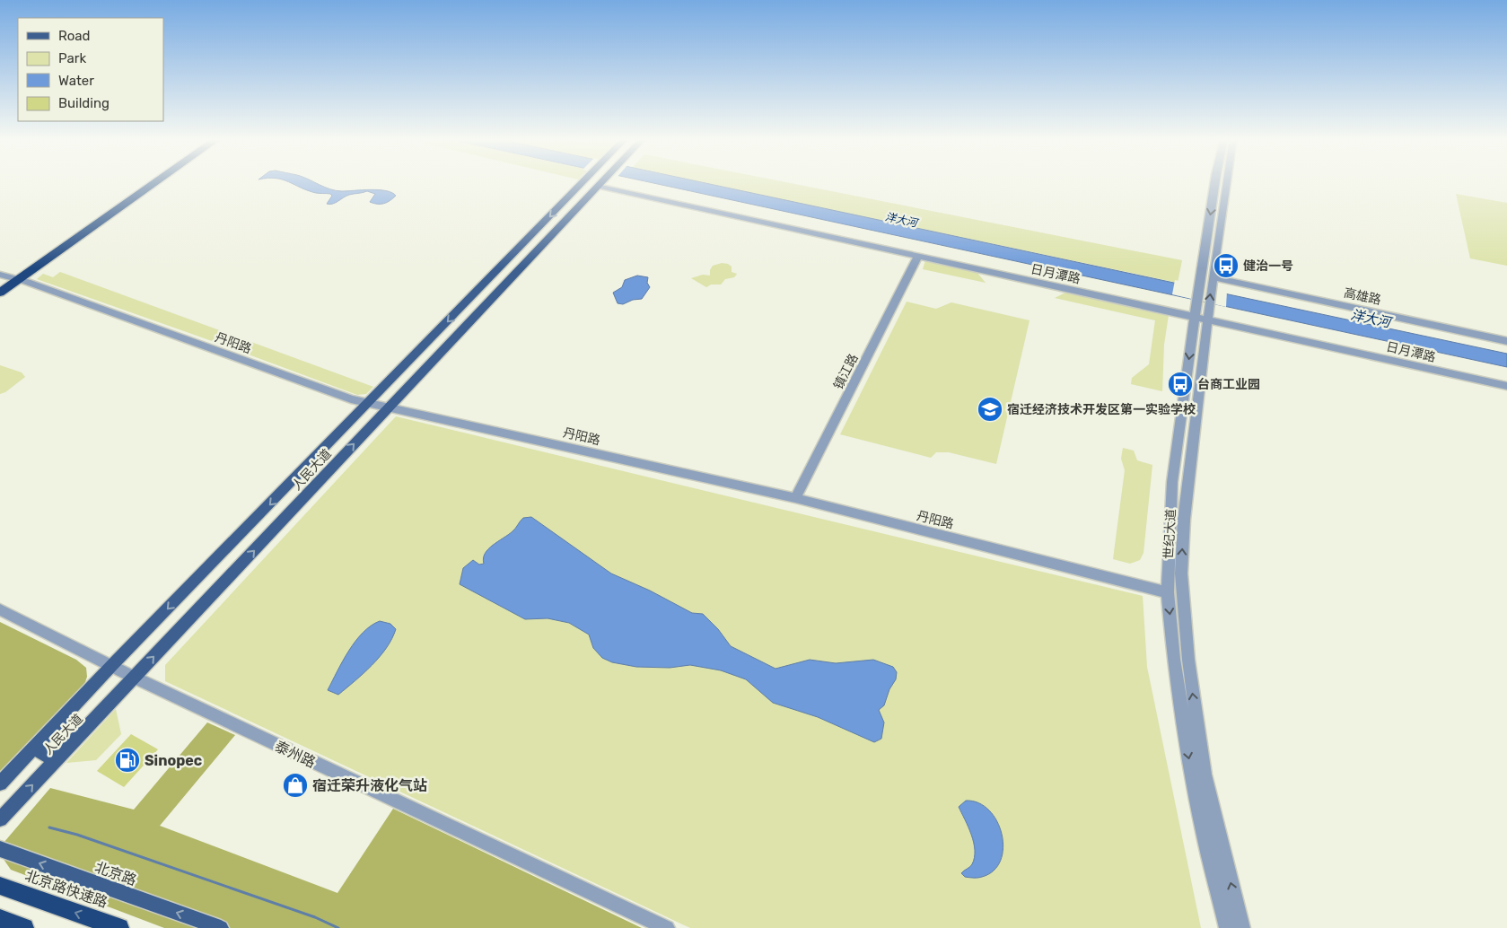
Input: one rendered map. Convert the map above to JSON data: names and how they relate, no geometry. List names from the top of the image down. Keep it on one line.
{"streets":{"highway":["北京路快速路"],"main road":["人民大道","北京路"],"street":["日月潭路","高雄路","丹阳路","镇江路","世纪大道","泰州路"]},"crossings":[["日月潭路","镇江路"],["日月潭路","人民大道"],["日月潭路","世纪大道"],["高雄路","世纪大道"],["丹阳路","镇江路"],["丹阳路","人民大道"],["丹阳路","世纪大道"],["人民大道","泰州路"]],"one_way":["北京路","北京路快速路"],"water":["洋大河"],"places":{"bus stop":["健治一号","台商工业园"],"school or university":["宿迁经济技术开发区第一实验学校"],"fuel station":["Sinopec"],"shop":["宿迁荣升液化气站"]},"legend":["Road","Park","Water","Building"]}
